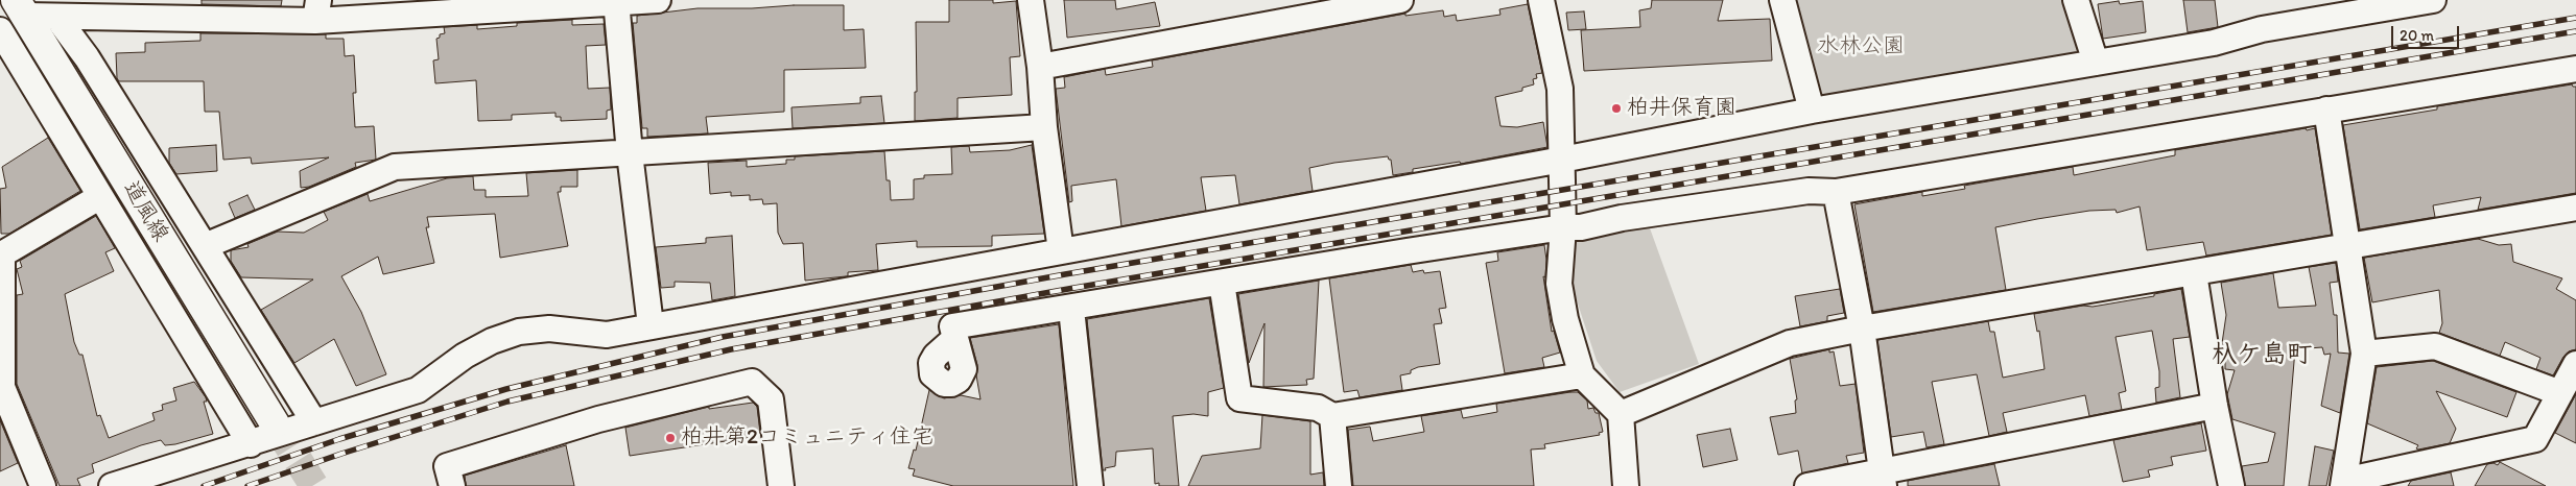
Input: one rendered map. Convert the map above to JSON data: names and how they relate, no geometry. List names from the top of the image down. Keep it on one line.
{"streets":{"street":["道風線"]},"districts":["杁ケ島町"],"parks":["水林公園"],"places":["柏井保育園","柏井第2コミュニティ住宅"],"scale_bar":"20 m"}
